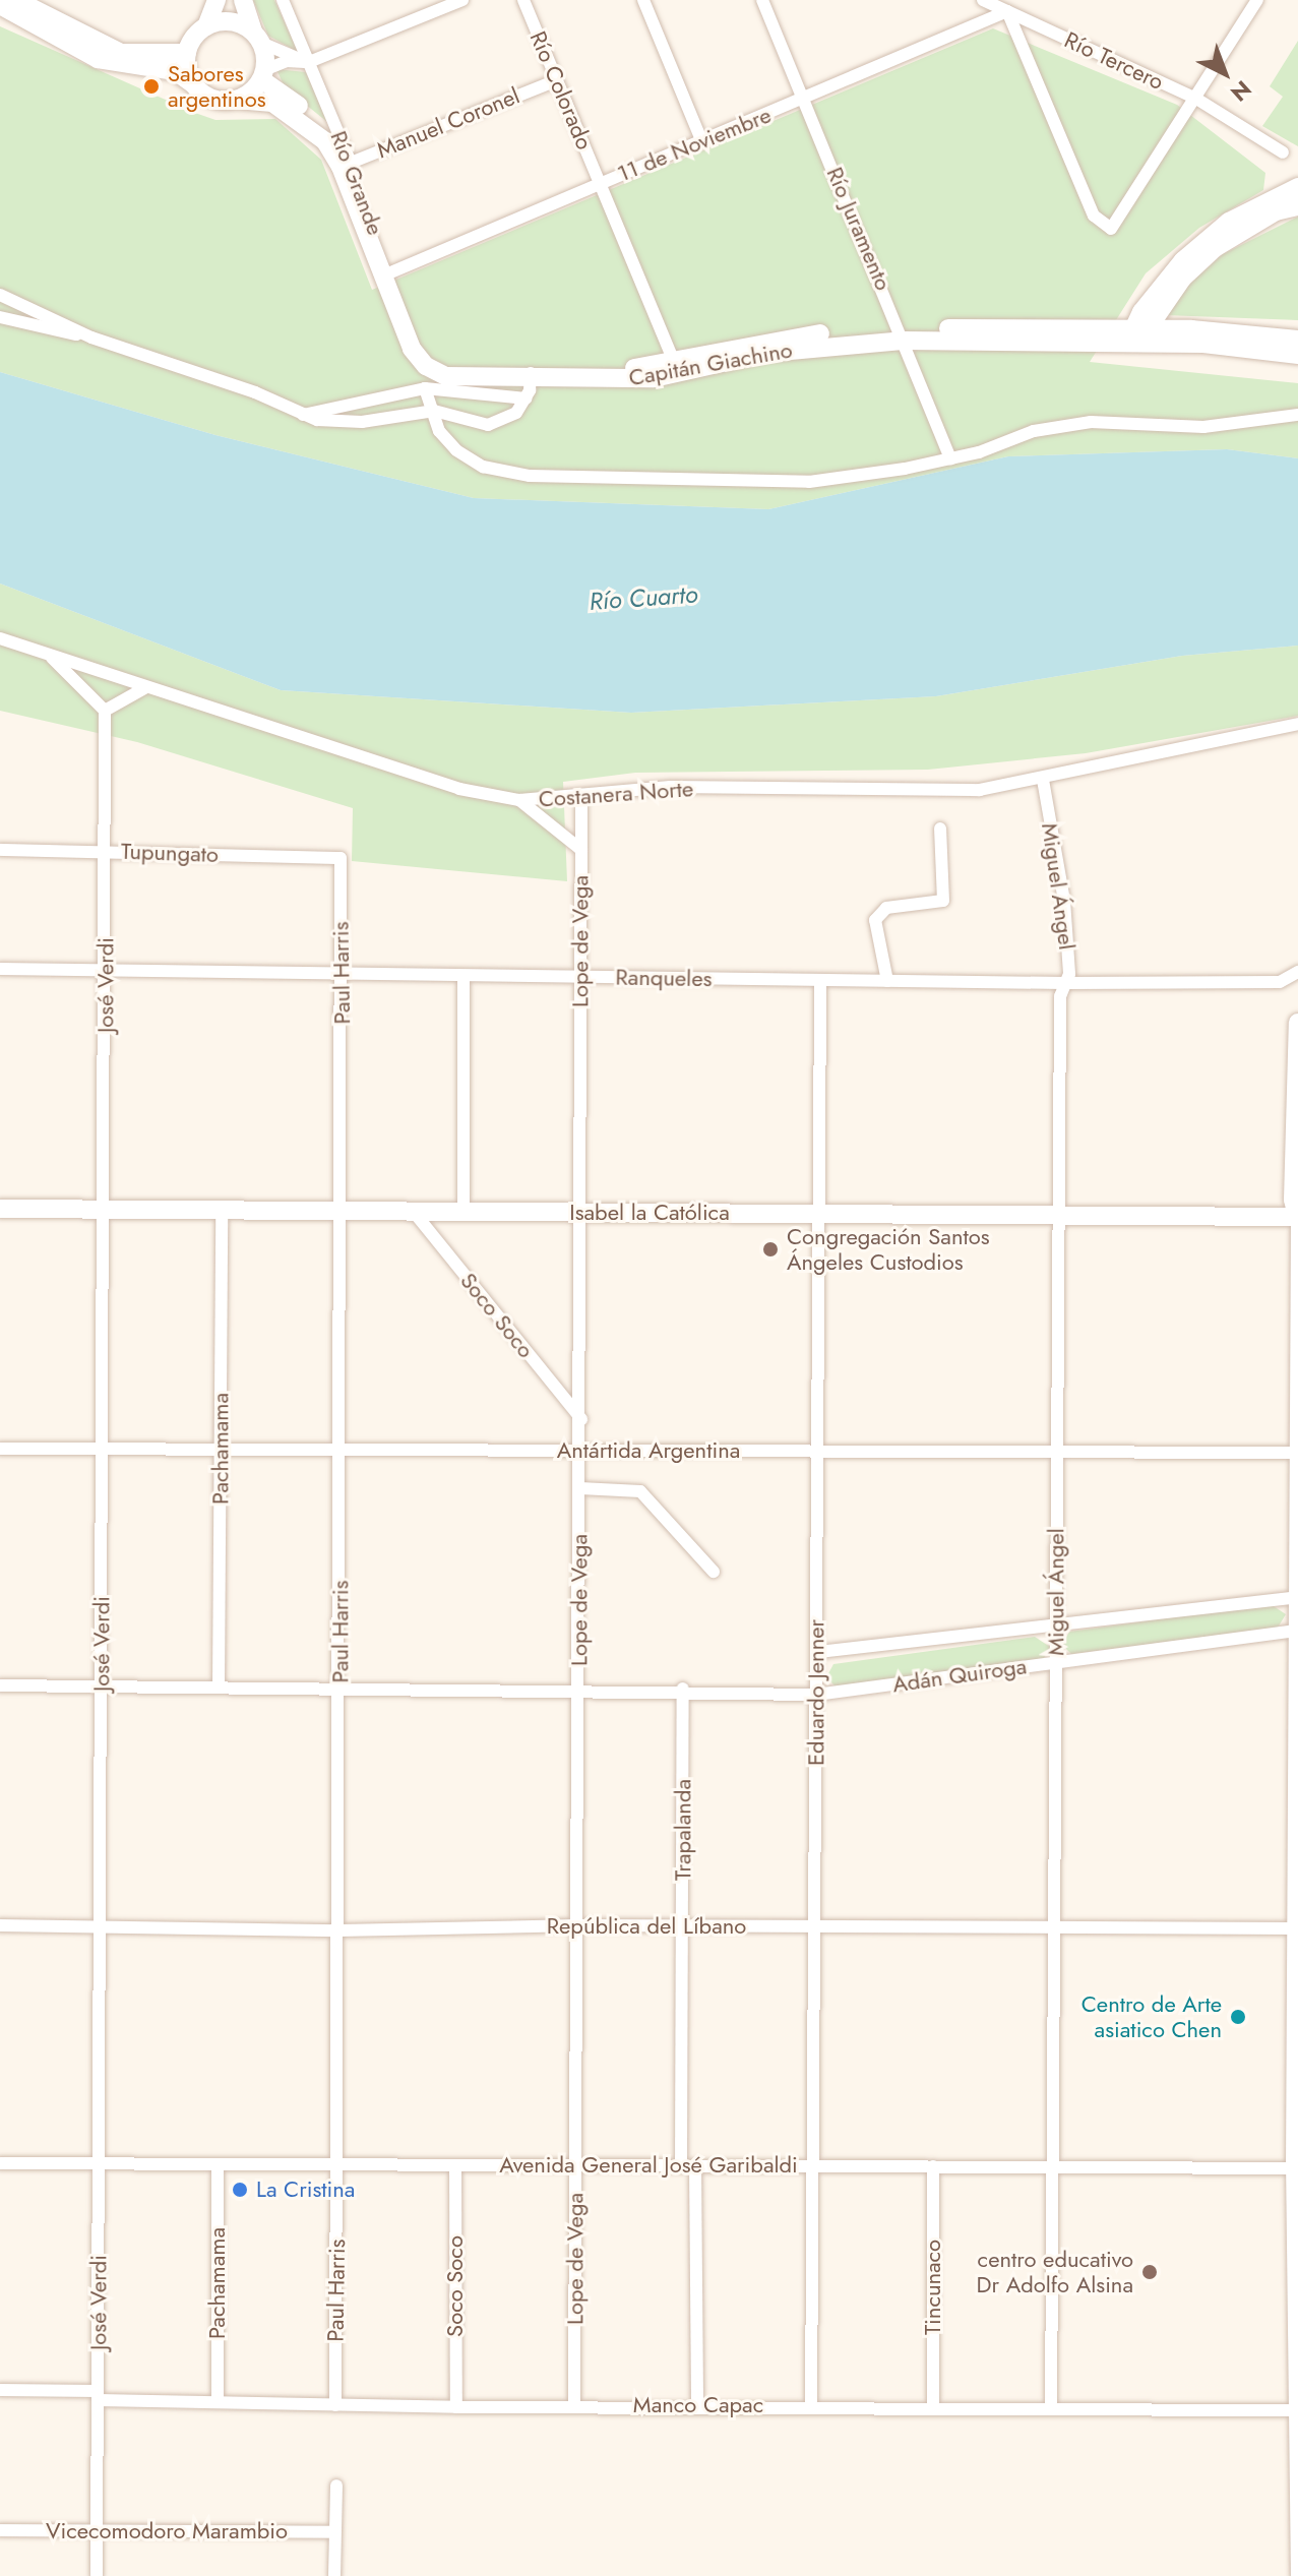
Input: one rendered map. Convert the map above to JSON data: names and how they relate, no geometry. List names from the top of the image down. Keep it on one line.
{"streets":{"main road":["Río Grande","Capitán Giachino","Isabel la Católica"],"street":["Río Tercero","Río Colorado","Manuel Coronel","11 de Noviembre","Río Juramento","Costanera Norte","Tupungato","Miguel Ángel","Lope de Vega","Paul Harris","Ranqueles","José Verdi","Soco Soco","Pachamama","Antártida Argentina","Adán Quiroga","Eduardo Jenner","Trapalanda","República del Líbano","Avenida General José Garibaldi","Tincunaco","Manco Capac","Vicecomodoro Marambio"]},"crossings":[["Río Tercero","11 de Noviembre"],["Río Colorado","Manuel Coronel"],["Río Colorado","11 de Noviembre"],["Río Colorado","Capitán Giachino"],["Manuel Coronel","Río Grande"],["11 de Noviembre","Río Grande"],["11 de Noviembre","Río Juramento"],["11 de Noviembre","Capitán Giachino"],["Río Grande","Capitán Giachino"],["Río Juramento","Capitán Giachino"],["Costanera Norte","Miguel Ángel"],["Costanera Norte","Lope de Vega"],["Tupungato","Paul Harris"],["Tupungato","José Verdi"],["Miguel Ángel","Ranqueles"],["Miguel Ángel","Isabel la Católica"],["Miguel Ángel","Antártida Argentina"],["Miguel Ángel","Adán Quiroga"],["Miguel Ángel","República del Líbano"],["Miguel Ángel","Avenida General José Garibaldi"],["Miguel Ángel","Manco Capac"],["Lope de Vega","Ranqueles"],["Lope de Vega","Isabel la Católica"],["Lope de Vega","Soco Soco"],["Lope de Vega","Antártida Argentina"],["Lope de Vega","Adán Quiroga"],["Lope de Vega","República del Líbano"],["Lope de Vega","Avenida General José Garibaldi"],["Lope de Vega","Manco Capac"],["Paul Harris","Ranqueles"],["Paul Harris","Isabel la Católica"],["Paul Harris","Antártida Argentina"],["Paul Harris","Adán Quiroga"],["Paul Harris","República del Líbano"],["Paul Harris","Avenida General José Garibaldi"],["Paul Harris","Manco Capac"],["Ranqueles","José Verdi"],["Ranqueles","Eduardo Jenner"],["José Verdi","Isabel la Católica"],["José Verdi","Antártida Argentina"],["José Verdi","Adán Quiroga"],["José Verdi","República del Líbano"],["José Verdi","Avenida General José Garibaldi"],["José Verdi","Manco Capac"],["José Verdi","Vicecomodoro Marambio"],["Isabel la Católica","Soco Soco"],["Isabel la Católica","Pachamama"],["Isabel la Católica","Eduardo Jenner"],["Soco Soco","Avenida General José Garibaldi"],["Soco Soco","Manco Capac"],["Pachamama","Antártida Argentina"],["Pachamama","Adán Quiroga"],["Pachamama","Avenida General José Garibaldi"],["Pachamama","Manco Capac"],["Antártida Argentina","Eduardo Jenner"],["Adán Quiroga","Eduardo Jenner"],["Adán Quiroga","Trapalanda"],["Eduardo Jenner","República del Líbano"],["Eduardo Jenner","Avenida General José Garibaldi"],["Eduardo Jenner","Manco Capac"],["Trapalanda","República del Líbano"],["Trapalanda","Avenida General José Garibaldi"],["Avenida General José Garibaldi","Tincunaco"],["Tincunaco","Manco Capac"]],"water":["Río Cuarto"],"places":["Sabores argentinos","Congregación Santos Ángeles Custodios","Centro de Arte asiatico Chen","La Cristina","centro educativo Dr Adolfo Alsina"],"north":"bottom right"}
